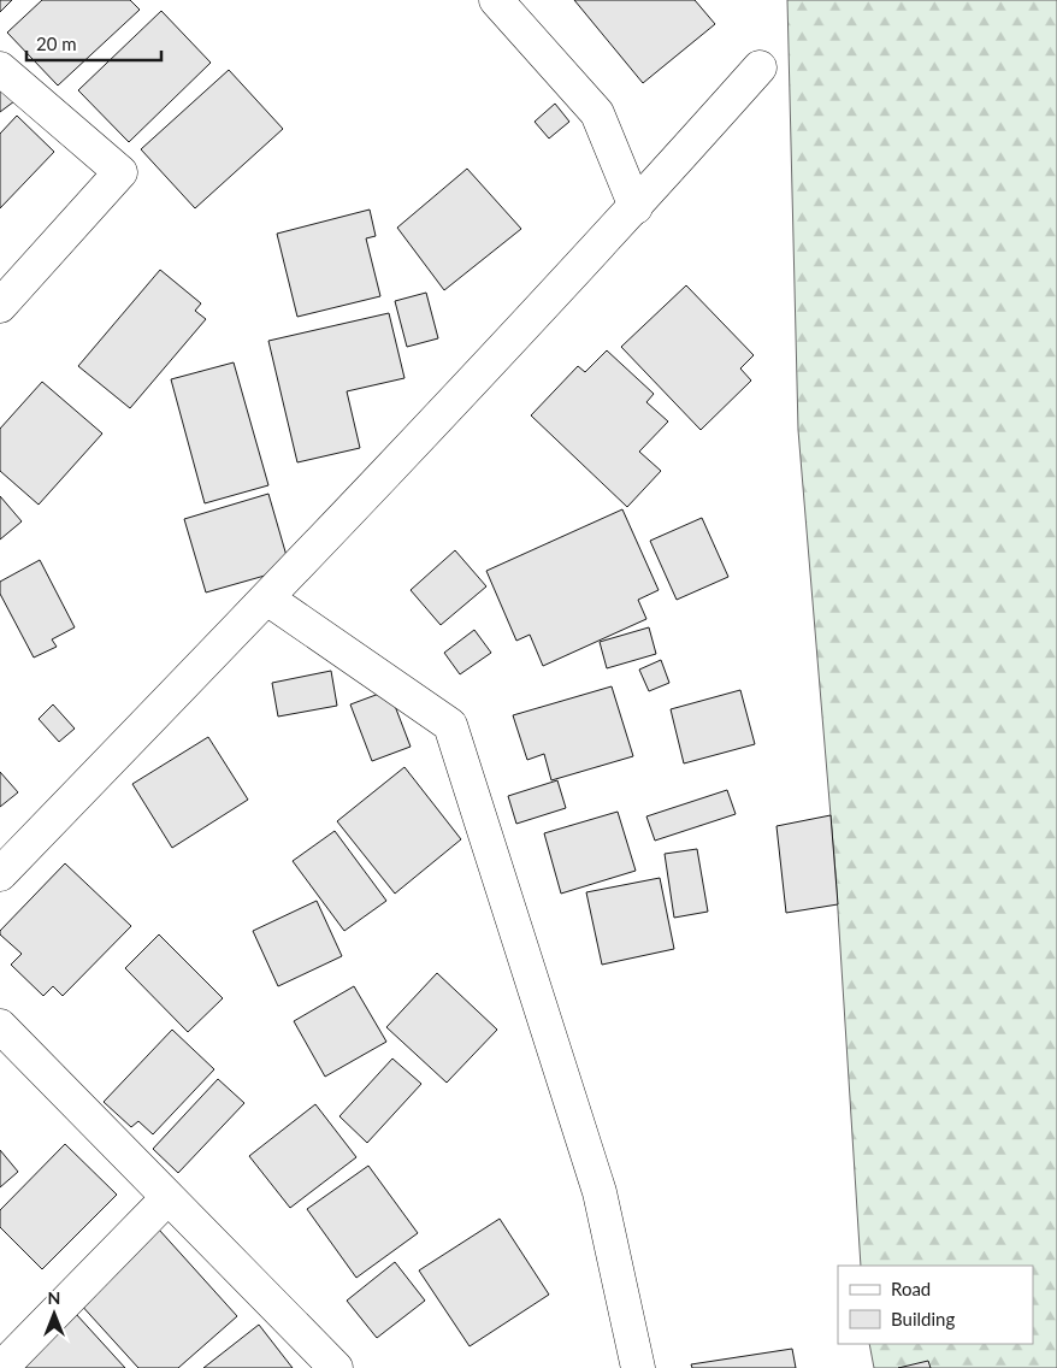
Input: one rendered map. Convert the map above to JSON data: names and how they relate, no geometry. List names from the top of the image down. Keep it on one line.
{"legend":["Road","Building"],"scale_bar":"20 m","north":"top"}
